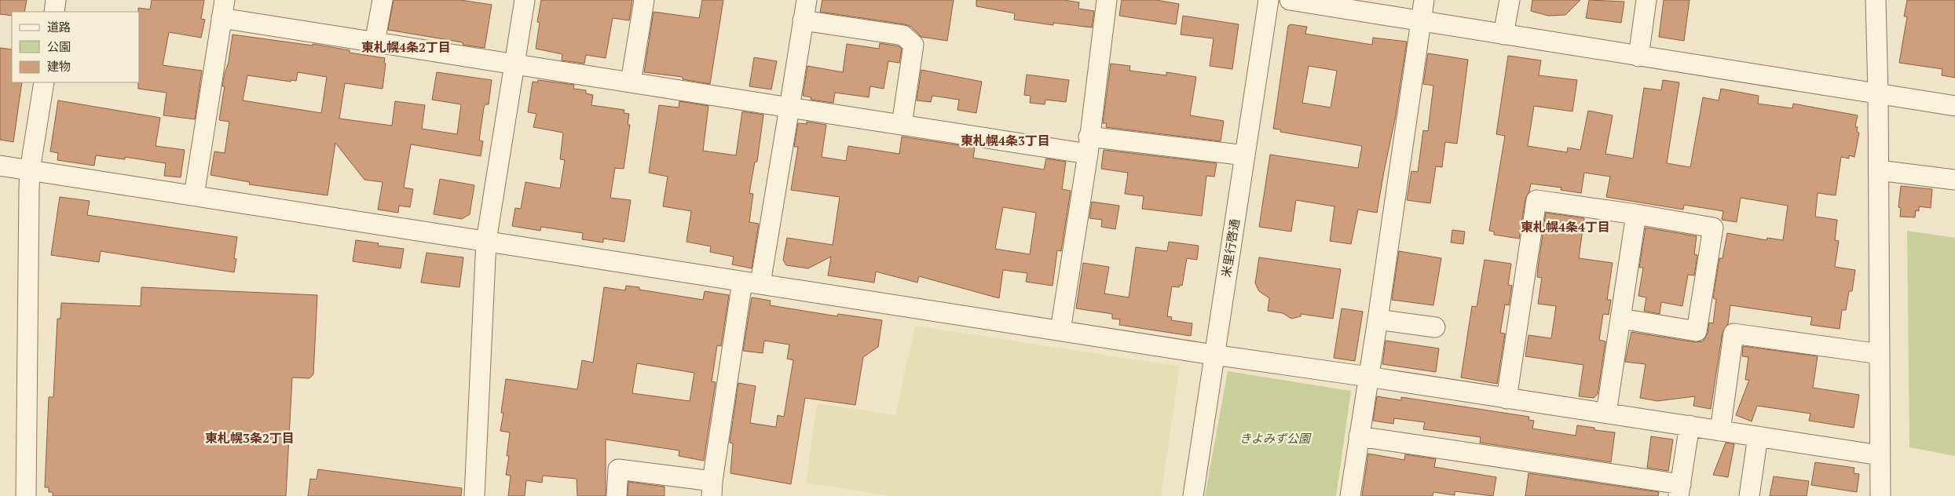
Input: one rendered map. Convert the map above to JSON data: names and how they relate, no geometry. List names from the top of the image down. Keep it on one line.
{"streets":{"street":["米里行啓通"]},"districts":["東札幌4条2丁目","東札幌4条3丁目","東札幌4条4丁目","東札幌3条2丁目"],"parks":["きよみず公園"],"legend":["道路","公園","建物"]}
